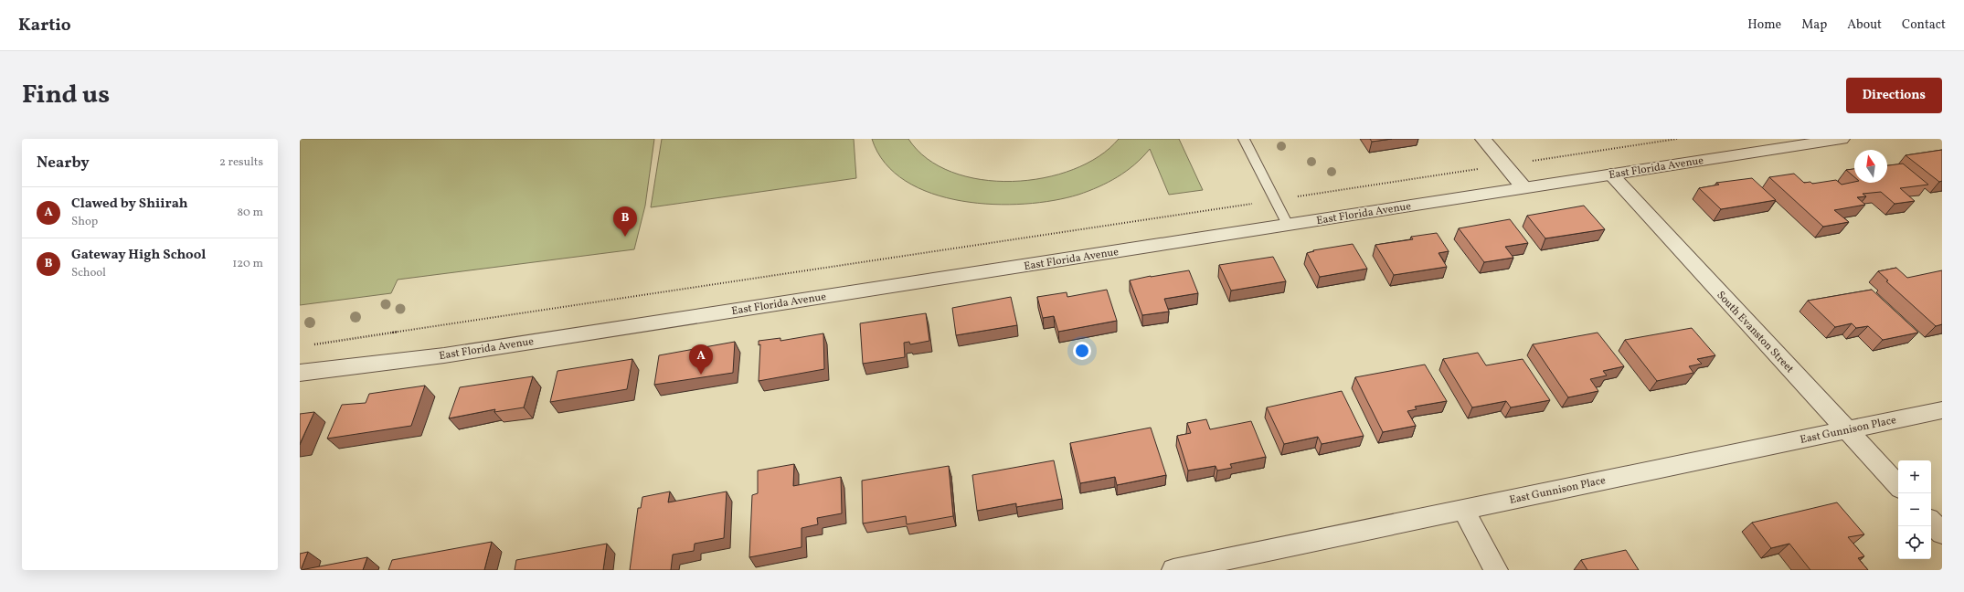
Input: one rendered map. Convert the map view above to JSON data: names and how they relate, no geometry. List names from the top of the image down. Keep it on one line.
{"streets":{"street":["East Florida Avenue","South Evanston Street","East Gunnison Place"]},"crossings":[["East Florida Avenue","South Evanston Street"],["South Evanston Street","East Gunnison Place"]],"north":"top","page":{"header":"Kartio","nav":["Home","Map","About","Contact"],"title":"Find us","buttons":"Directions","heading":["Nearby","2 results"],"list":[{"mark":"A","name":"Clawed by Shiirah","note":"Shop","value":"80 m"},{"mark":"B","name":"Gateway High School","note":"School","value":"120 m"}],"pins":["B","A"],"map_buttons":["+","−"]}}
